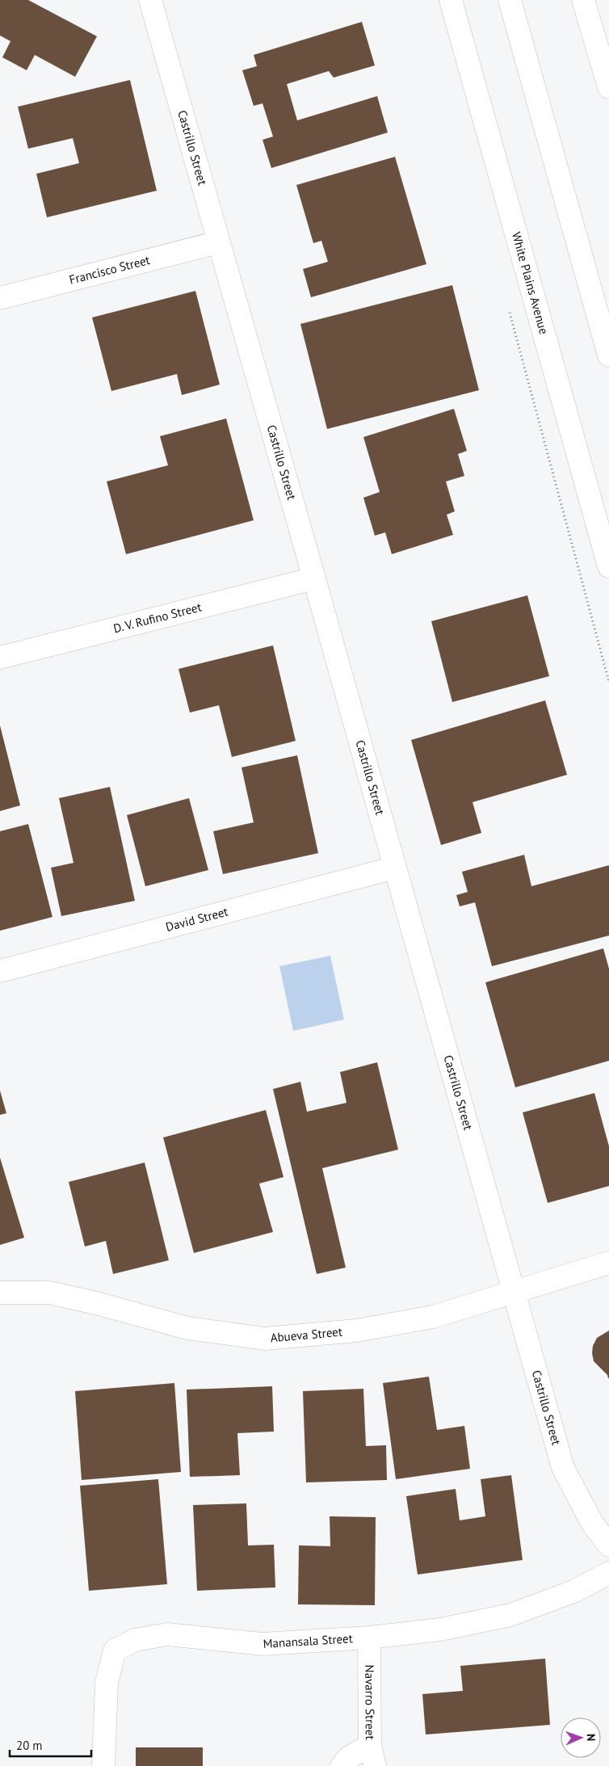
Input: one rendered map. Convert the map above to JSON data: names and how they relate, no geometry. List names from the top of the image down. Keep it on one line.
{"streets":{"street":["Castrillo Street","Francisco Street","White Plains Avenue","D. V. Rufino Street","David Street","Abueva Street","Manansala Street","Navarro Street"]},"crossings":[["Castrillo Street","Francisco Street"],["Castrillo Street","D. V. Rufino Street"],["Castrillo Street","David Street"],["Castrillo Street","Abueva Street"],["Manansala Street","Navarro Street"]],"scale_bar":"20 m","north":"right"}
